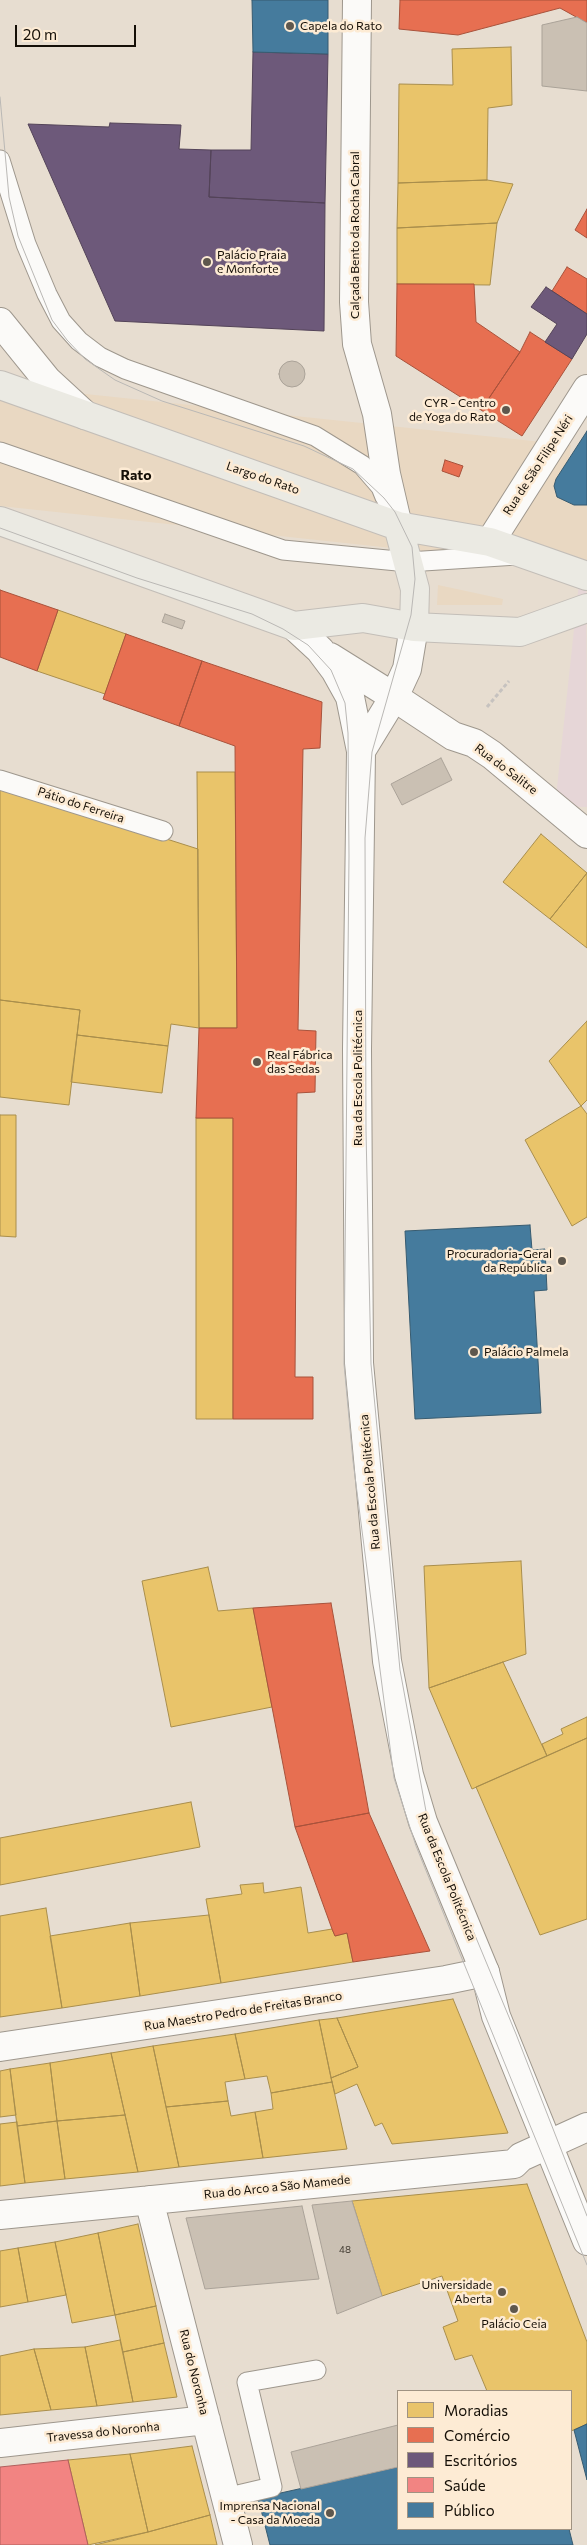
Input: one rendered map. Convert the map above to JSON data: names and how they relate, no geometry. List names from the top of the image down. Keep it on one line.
{"streets":{"main road":["Largo do Rato"],"street":["Calçada Bento da Rocha Cabral","Rua de São Filipe Néri","Rua do Salitre","Rua da Escola Politécnica","Rua Maestro Pedro de Freitas Branco","Rua do Arco a São Mamede","Rua do Noronha","Travessa do Noronha"],"lane":["Pátio do Ferreira"]},"crossings":[["Calçada Bento da Rocha Cabral","Largo do Rato"],["Rua de São Filipe Néri","Largo do Rato"],["Rua do Salitre","Rua da Escola Politécnica"],["Rua da Escola Politécnica","Rua Maestro Pedro de Freitas Branco"],["Rua da Escola Politécnica","Rua do Arco a São Mamede"],["Rua do Arco a São Mamede","Rua do Noronha"],["Rua do Noronha","Travessa do Noronha"]],"districts":["Rato"],"places":["Capela do Rato","Palácio Praia e Monforte","CYR - Centro de Yoga do Rato","Real Fábrica das Sedas","Procuradoria-Geral da República","Palácio Palmela","Universidade Aberta","Palácio Ceia","Imprensa Nacional - Casa da Moeda"],"house_numbers":["48"],"legend":["Moradias","Comércio","Escritórios","Saúde","Público"],"scale_bar":"20 m"}
